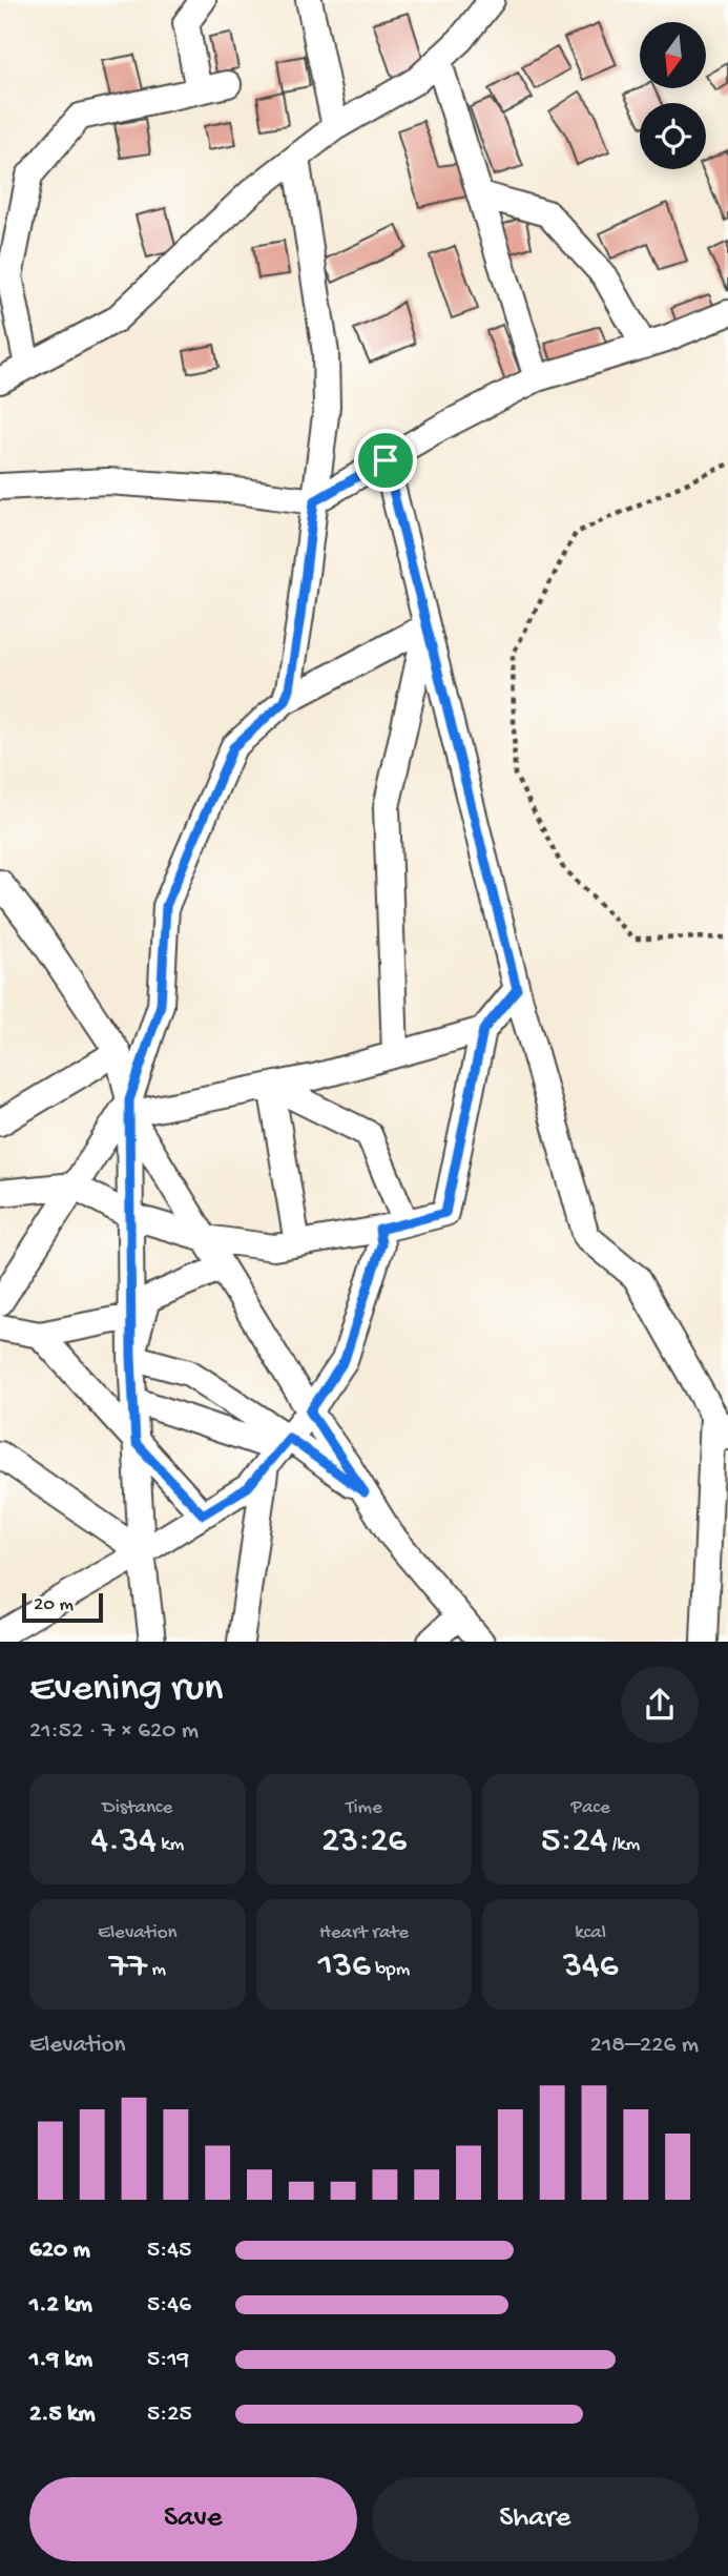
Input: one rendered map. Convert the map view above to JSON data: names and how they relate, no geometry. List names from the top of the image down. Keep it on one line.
{"scale_bar":"20 m","north":"bottom","page":{"scale":"20 m","heading":["Evening run","21:52 · 7 × 620 m"],"stats":[["Distance","4.34 km"],["Time","23:26"],["Pace","5:24 /km"],["Elevation","77 m"],["Heart rate","136 bpm"],["kcal","346"]],"chart":["Elevation","218–226 m"],"list":[{"name":"620 m","note":"5:45"},{"name":"1.2 km","note":"5:46"},{"name":"1.9 km","note":"5:19"},{"name":"2.5 km","note":"5:25"}],"buttons":["Save","Share"]}}
